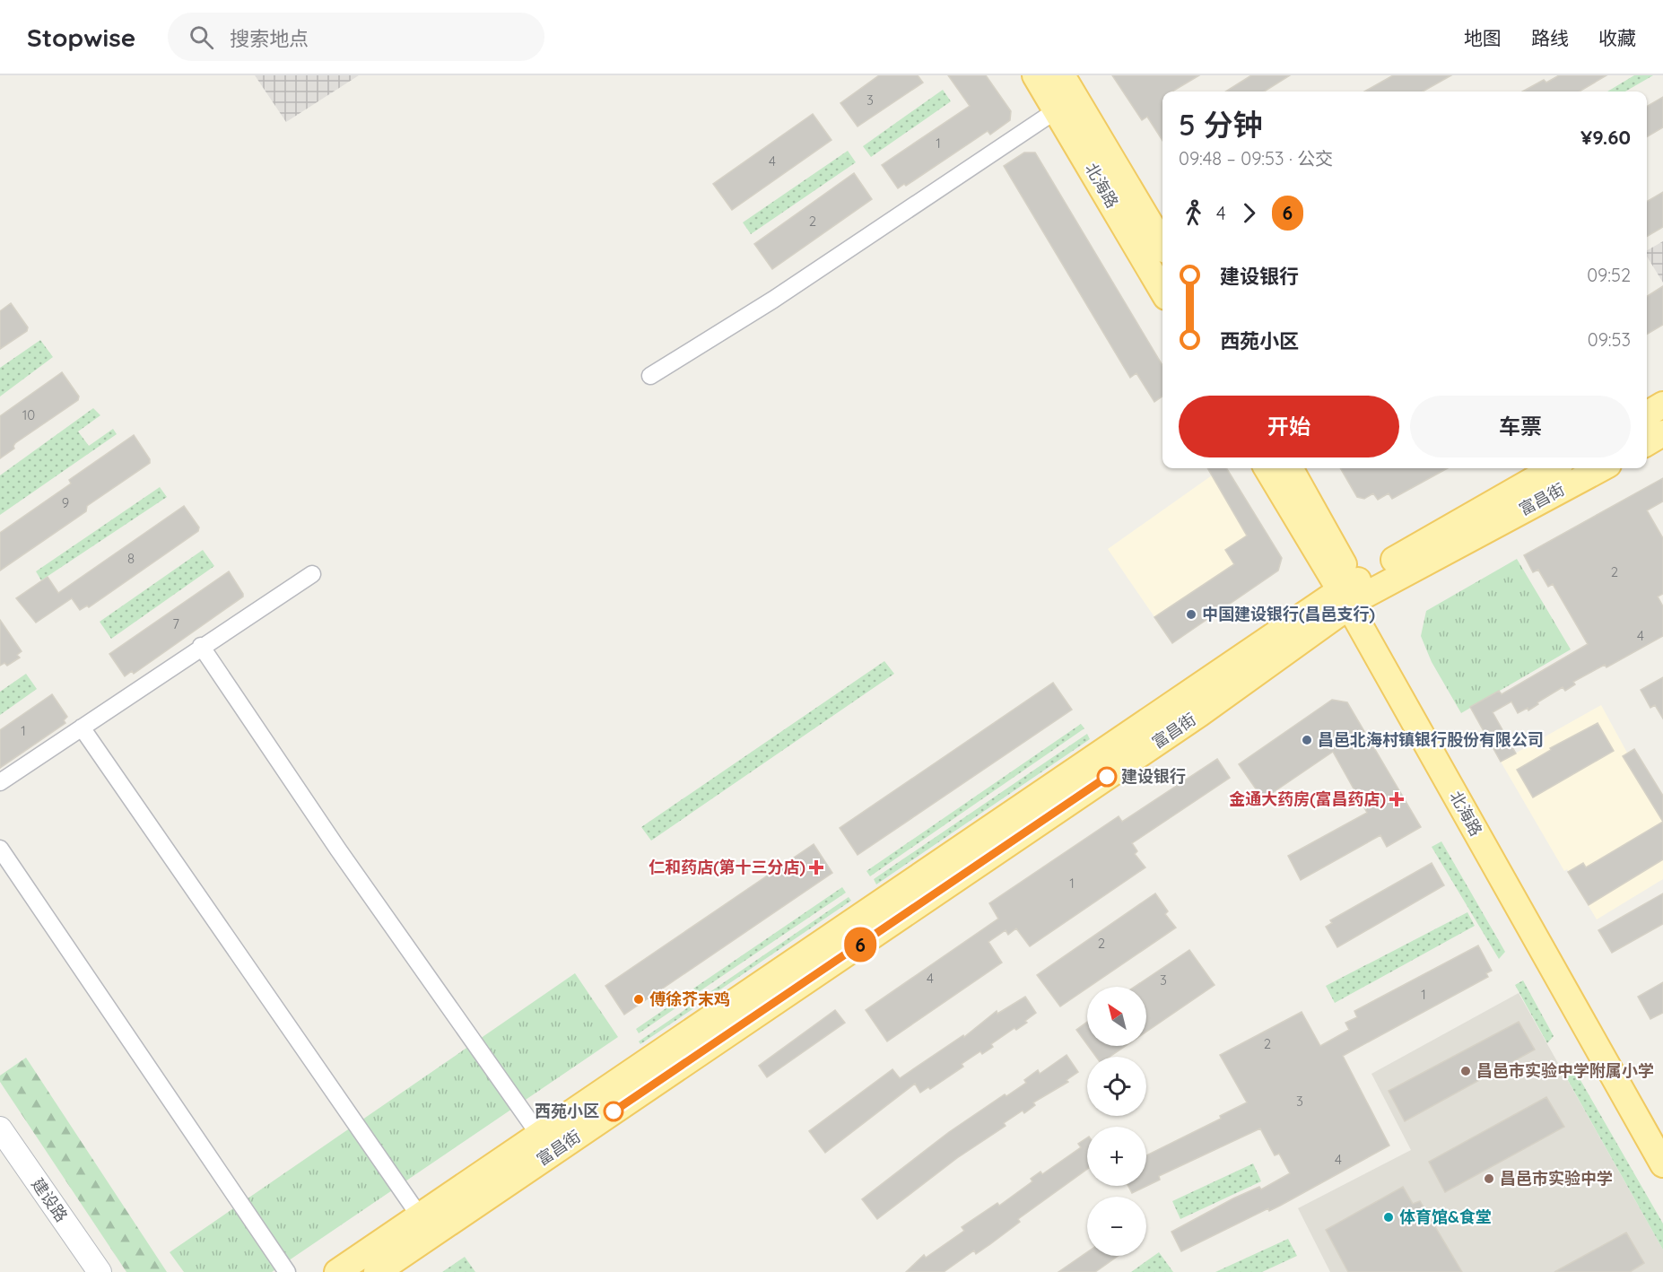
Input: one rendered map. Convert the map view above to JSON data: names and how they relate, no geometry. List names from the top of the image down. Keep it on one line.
{"streets":{"main road":["北海路","富昌街"],"street":["建设路"]},"crossings":[["北海路","富昌街"]],"places":{"other":["中国建设银行(昌邑支行)","昌邑北海村镇银行股份有限公司","建设银行","傅徐芥末鸡","昌邑市实验中学附属小学","西苑小区","昌邑市实验中学","体育馆&食堂"],"health":["金通大药房(富昌药店)","仁和药店(第十三分店)"]},"lines":["bus line 6"],"house_numbers":["3","1","4","2","10","9","8","2","7","4","1","1","2","4","3","1","2","3","4"],"north":"top left","page":{"header":"Stopwise","search":"搜索地点","nav":["地图","路线","收藏"],"on_map":"6","heading":["5 分钟","09:48 – 09:53 · 公交","¥9.60"],"legs":["4","6"],"list":[{"name":"建设银行","value":"09:52"},{"name":"西苑小区","value":"09:53"}],"buttons":["开始","车票"],"map_buttons":["+","−"]}}
